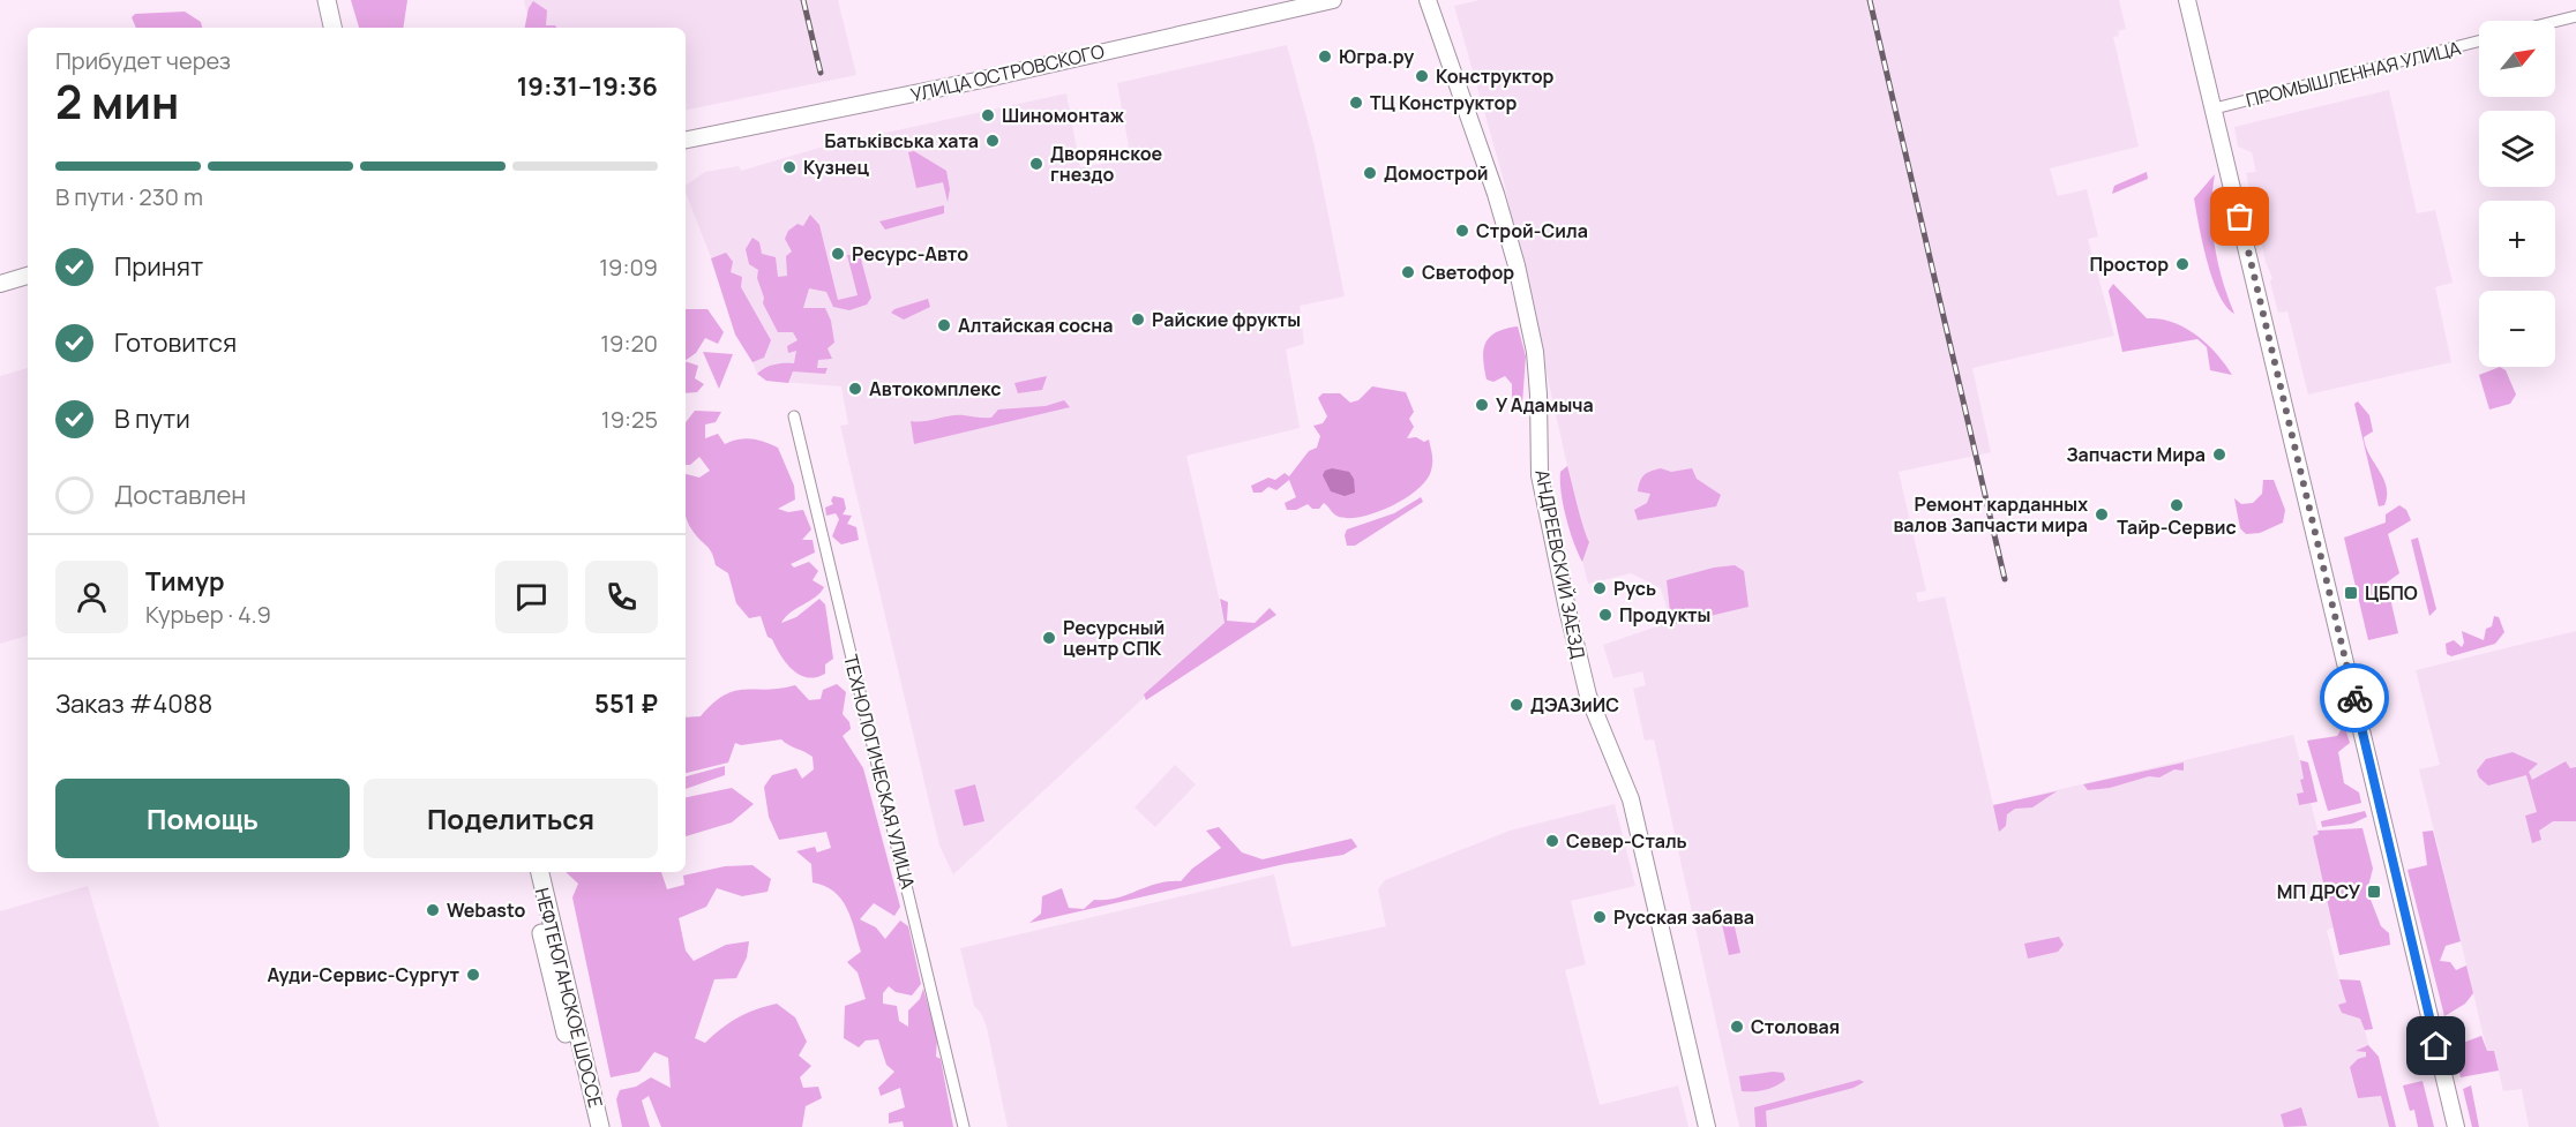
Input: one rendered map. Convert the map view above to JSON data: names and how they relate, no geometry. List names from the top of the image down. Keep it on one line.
{"streets":{"main road":["УЛИЦА ОСТРОВСКОГО","АНДРЕЕВСКИЙ ЗАЕЗД","НЕФТЕЮГАНСКОЕ ШОССЕ"],"street":["ПРОМЫШЛЕННАЯ УЛИЦА","ТЕХНОЛОГИЧЕСКАЯ УЛИЦА"]},"places":{"other":["Югра.ру","Конструктор","ТЦ Конструктор","Шиномонтаж","Батькiвська хата","Дворянское гнездо","Кузнец","Домострой","Строй-Сила","Ресурс-Авто","Простор","Светофор","Райские фрукты","Алтайская сосна","Автокомплекс","У Адамыча","Запчасти Мира","Тайр-Сервис","Ремонт карданных валов Запчасти мира","Русь","Продукты","Ресурсный центр СПК","ДЭАЗиИС","Север-Сталь","Webasto","Русская забава","Ауди-Сервис-Сургут","Столовая"],"transit":["ЦБПО","МП ДРСУ"]},"north":"top right","page":{"map_buttons":["+","−"],"heading":["2 мин","Прибудет через","19:31–19:36"],"panel":["Тимур","Курьер · 4.9","Заказ #4088","551 ₽"],"bar":"В пути · 230 m","list":[["Принят","19:09"],["Готовится","19:20"],["В пути","19:25"],"Доставлен"],"buttons":["Помощь","Поделиться"]}}
